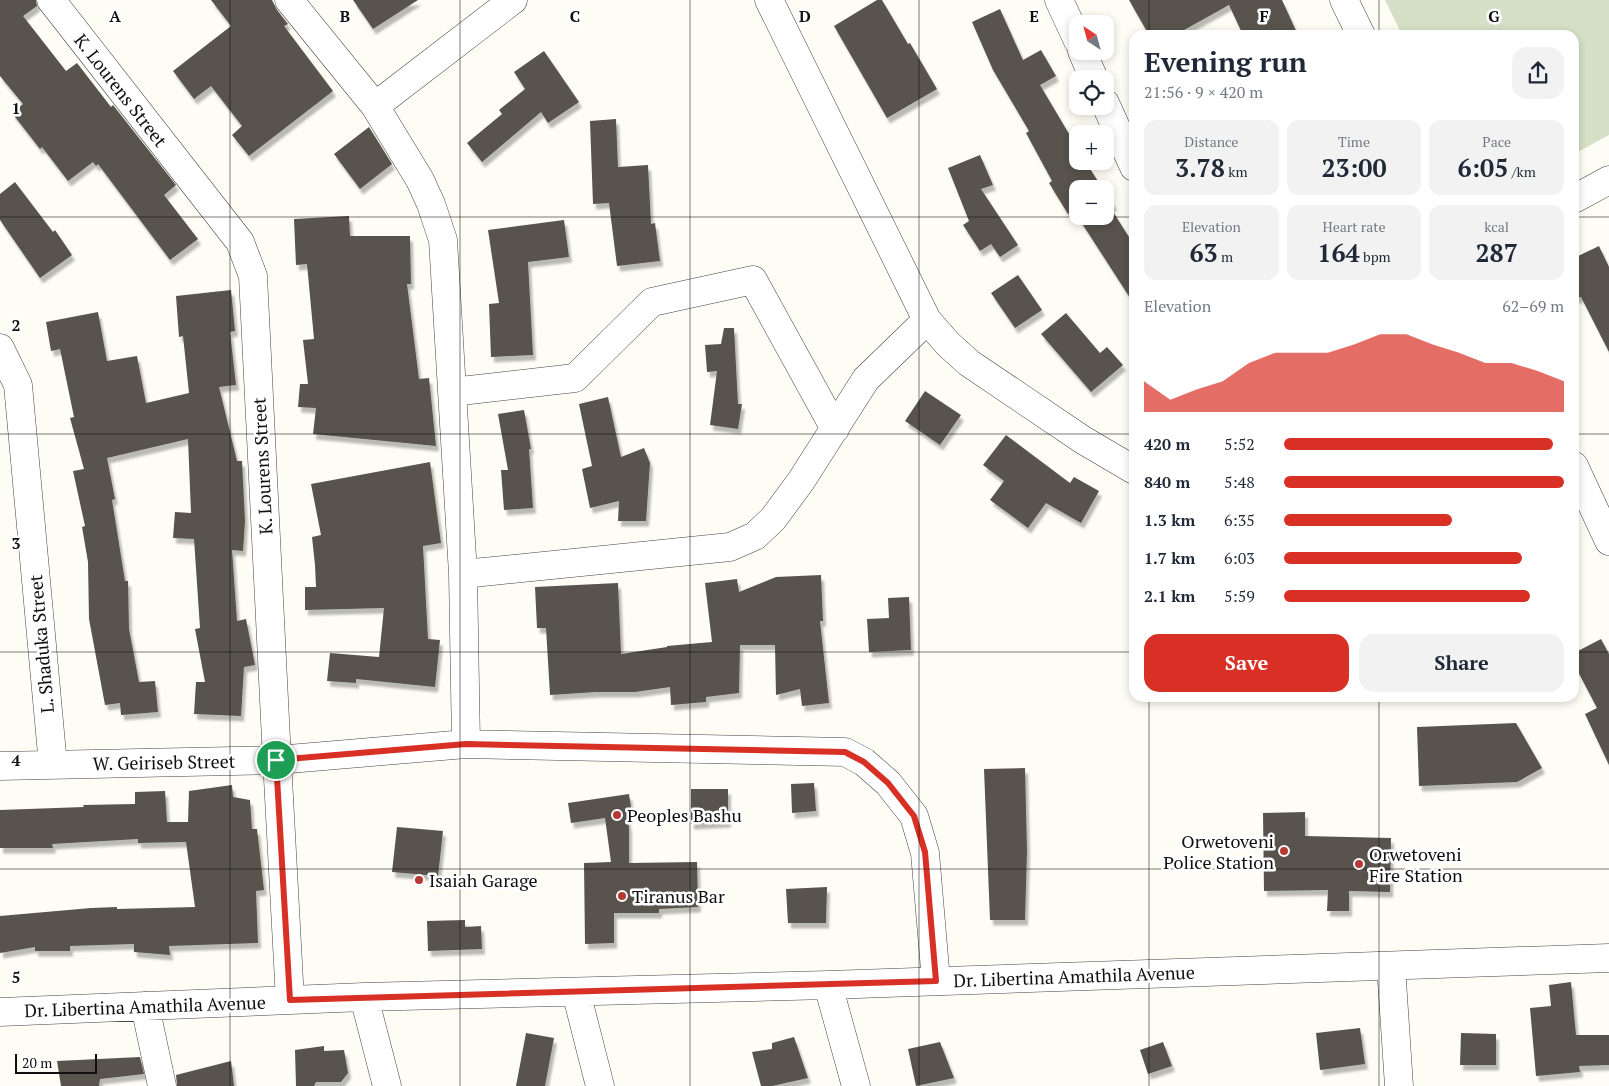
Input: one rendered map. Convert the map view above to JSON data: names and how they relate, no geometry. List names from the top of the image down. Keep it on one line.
{"streets":{"street":["K. Lourens Street","L. Shaduka Street","W. Geiriseb Street","Dr. Libertina Amathila Avenue"]},"crossings":[["K. Lourens Street","W. Geiriseb Street"],["K. Lourens Street","Dr. Libertina Amathila Avenue"],["L. Shaduka Street","W. Geiriseb Street"],["W. Geiriseb Street","Dr. Libertina Amathila Avenue"]],"places":["Peoples Bashu","Orwetoveni Police Station","Orwetoveni Fire Station","Isaiah Garage","Tiranus Bar"],"scale_bar":"20 m","north":"top left","page":{"map_buttons":["+","−"],"heading":["Evening run","21:56 · 9 × 420 m"],"stats":[["Distance","3.78 km"],["Time","23:00"],["Pace","6:05 /km"],["Elevation","63 m"],["Heart rate","164 bpm"],["kcal","287"]],"chart":["Elevation","62–69 m"],"list":[{"name":"420 m","note":"5:52"},{"name":"840 m","note":"5:48"},{"name":"1.3 km","note":"6:35"},{"name":"1.7 km","note":"6:03"},{"name":"2.1 km","note":"5:59"}],"buttons":["Save","Share"],"scale":"20 m"},"grid":{"columns":["A","B","C","D","E","F","G"],"rows":["1","2","3","4","5"]}}
